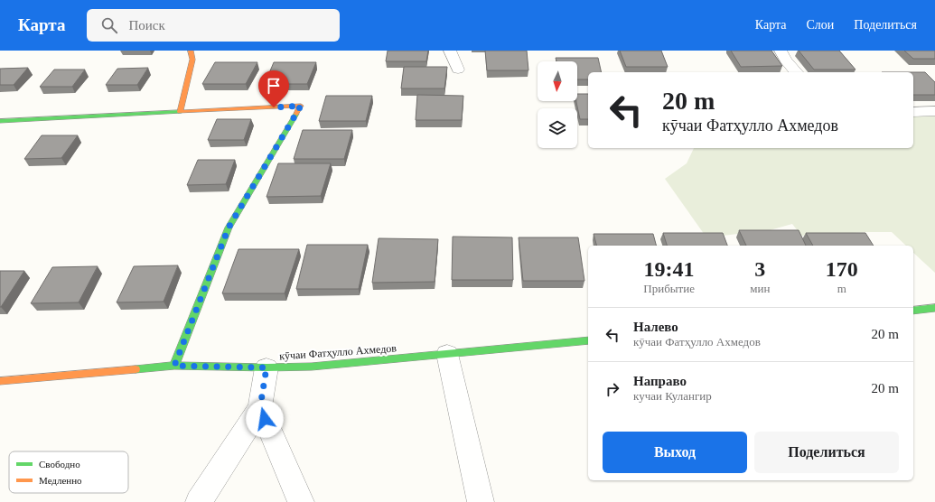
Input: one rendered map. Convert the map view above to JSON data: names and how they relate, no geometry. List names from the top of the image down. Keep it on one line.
{"streets":{"street":["кӯчаи Фатҳулло Ахмедов"]},"legend":["Свободно","Медленно"],"north":"bottom","page":{"header":"Карта","search":"Поиск","nav":["Карта","Слои","Поделиться"],"turn":["20 m","кӯчаи Фатҳулло Ахмедов"],"eta":["19:41","Прибытие","3","мин","170","m"],"list":[{"name":"Налево","note":"кӯчаи Фатҳулло Ахмедов","value":"20 m"},{"name":"Направо","note":"кучаи Кулангир","value":"20 m"}],"buttons":["Выход","Поделиться"]}}
